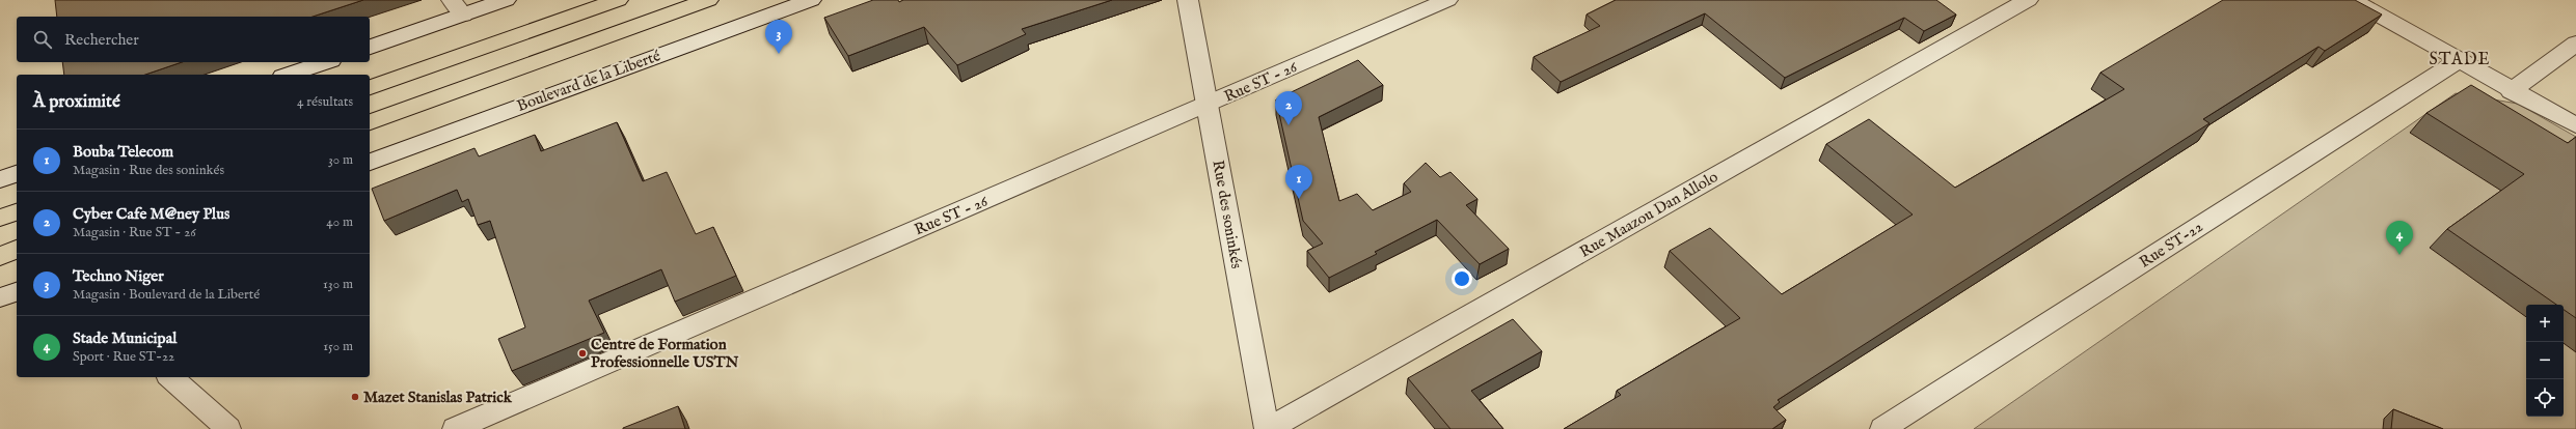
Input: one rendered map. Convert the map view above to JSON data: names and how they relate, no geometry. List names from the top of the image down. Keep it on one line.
{"streets":{"street":["Boulevard de la Liberté","Rue ST - 26","Rue des soninkés","Rue Maazou Dan Allolo","Rue ST-22"]},"crossings":[["Rue ST - 26","Rue des soninkés"],["Rue des soninkés","Rue Maazou Dan Allolo"]],"districts":["STADE"],"places":["Centre de Formation Professionnelle USTN","Mazet Stanislas Patrick"],"page":{"search":"Rechercher","pins":["3","2","1","4"],"heading":["À proximité","4 résultats"],"list":[{"mark":"1","name":"Bouba Telecom","note":"Magasin · Rue des soninkés","value":"30 m"},{"mark":"2","name":"Cyber Cafe M@ney Plus","note":"Magasin · Rue ST - 26","value":"40 m"},{"mark":"3","name":"Techno Niger","note":"Magasin · Boulevard de la Liberté","value":"130 m"},{"mark":"4","name":"Stade Municipal","note":"Sport · Rue ST-22","value":"150 m"}],"map_buttons":["+","−"]}}
